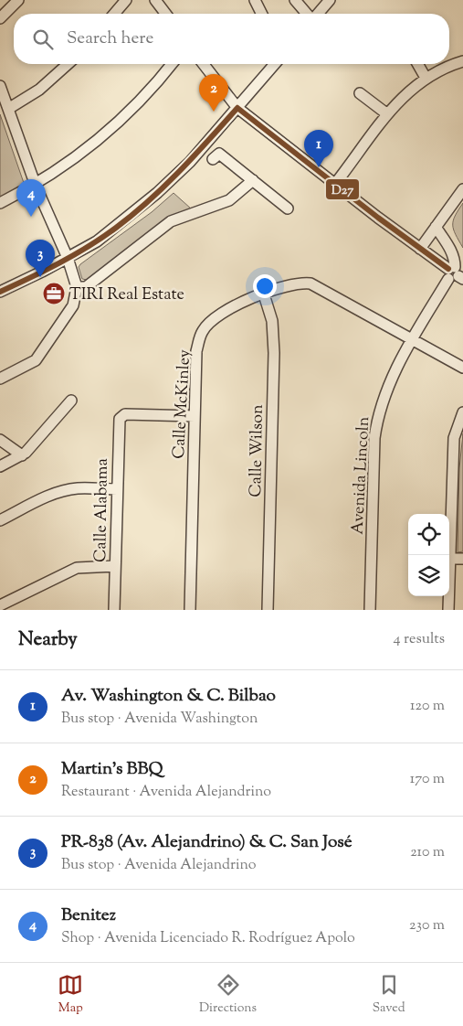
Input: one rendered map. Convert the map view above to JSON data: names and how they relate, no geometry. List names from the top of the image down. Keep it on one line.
{"streets":{"street":["Calle McKinley","Calle Wilson","Avenida Lincoln","Calle Alabama"]},"crossings":[["Calle McKinley","Calle Wilson"],["Calle McKinley","Avenida Lincoln"],["Calle McKinley","Calle Alabama"]],"places":{"office":["TIRI Real Estate"]},"lines":["transit line D27"],"page":{"search":"Search here","pins":["2","1","4","3"],"heading":["Nearby","4 results"],"list":[{"mark":"1","name":"Av. Washington & C. Bilbao","note":"Bus stop · Avenida Washington","value":"120 m"},{"mark":"2","name":"Martin's BBQ","note":"Restaurant · Avenida Alejandrino","value":"170 m"},{"mark":"3","name":"PR-838 (Av. Alejandrino) & C. San José","note":"Bus stop · Avenida Alejandrino","value":"210 m"},{"mark":"4","name":"Benitez","note":"Shop · Avenida Licenciado R. Rodríguez Apolo","value":"230 m"}],"nav":["Map","Directions","Saved"]}}
